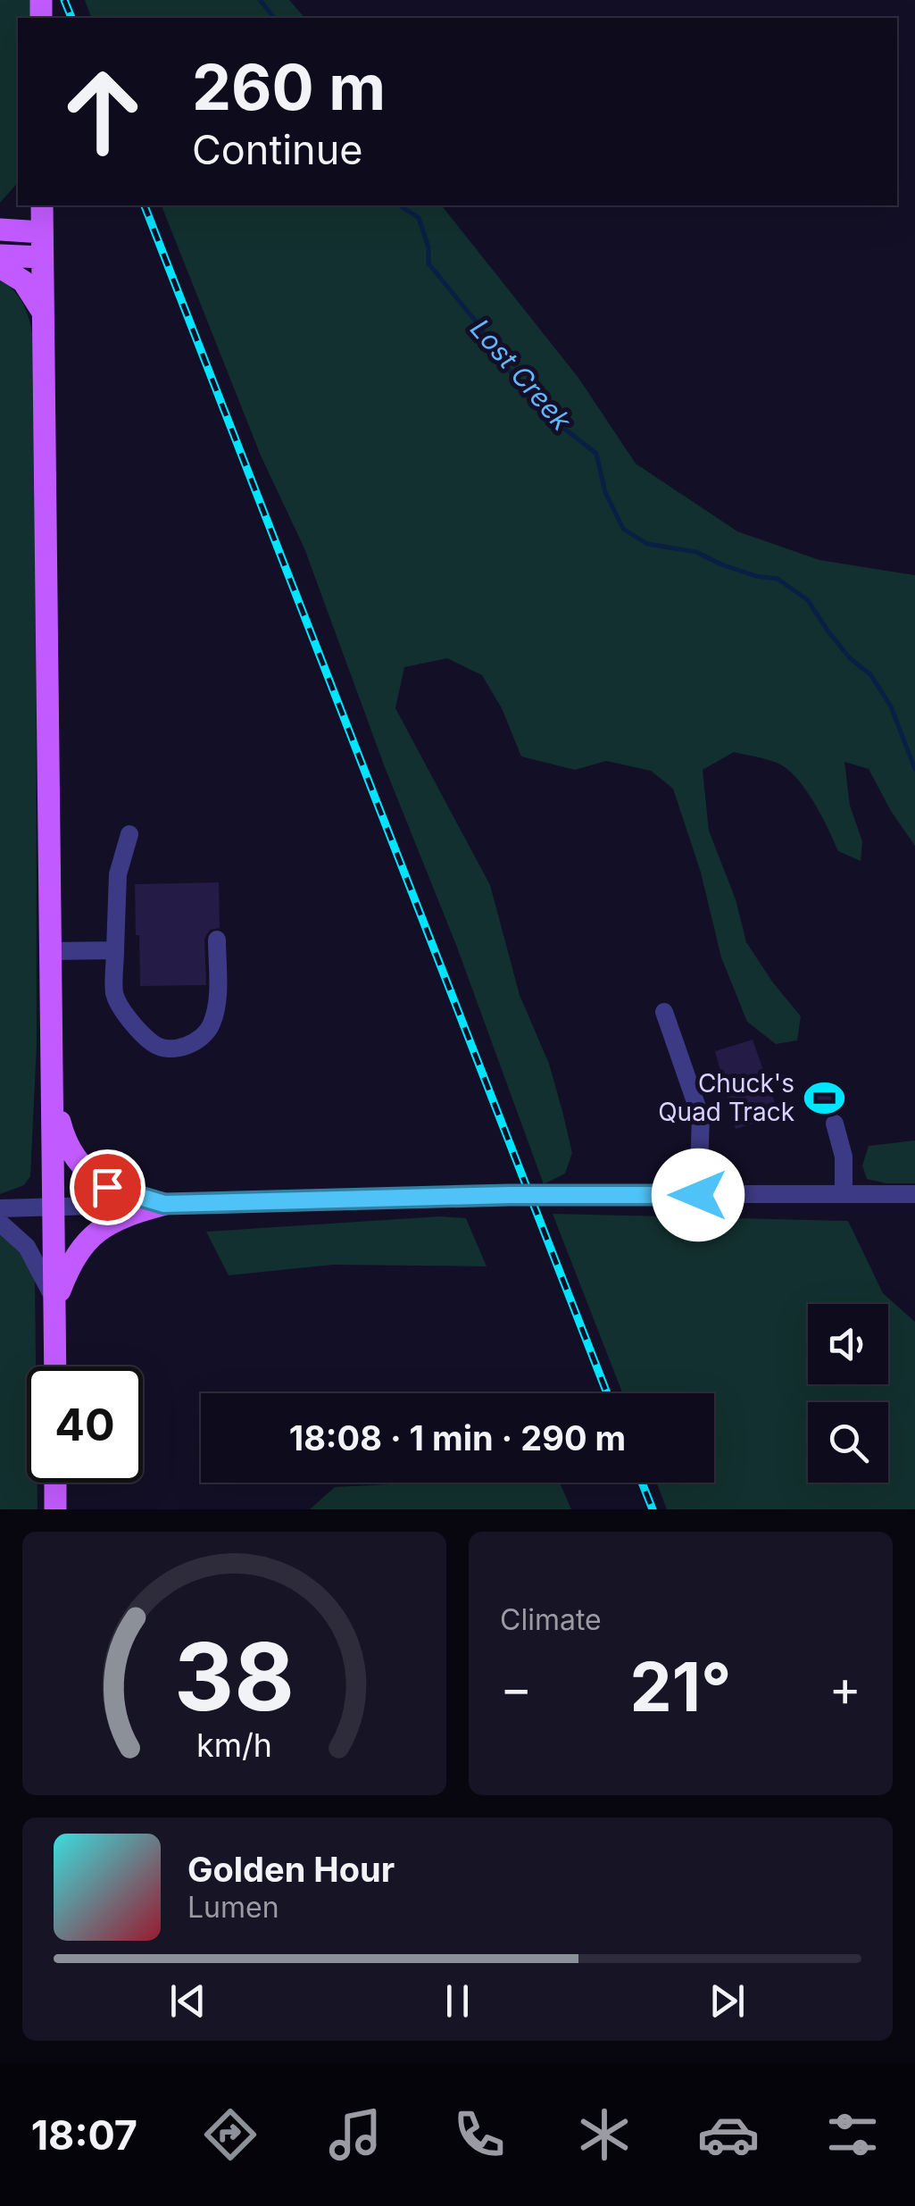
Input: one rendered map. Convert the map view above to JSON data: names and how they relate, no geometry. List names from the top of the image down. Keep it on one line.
{"water":["Lost Creek"],"places":{"sports":["Chuck's Quad Track"]},"page":{"turn":["260 m","Continue"],"limit":"40","trip":"18:08 · 1 min · 290 m","tile":"Climate","heat":["−","21°","+"],"song":["Golden Hour","Lumen"],"tabs":"18:07","gauge":["38","km/h"]}}
